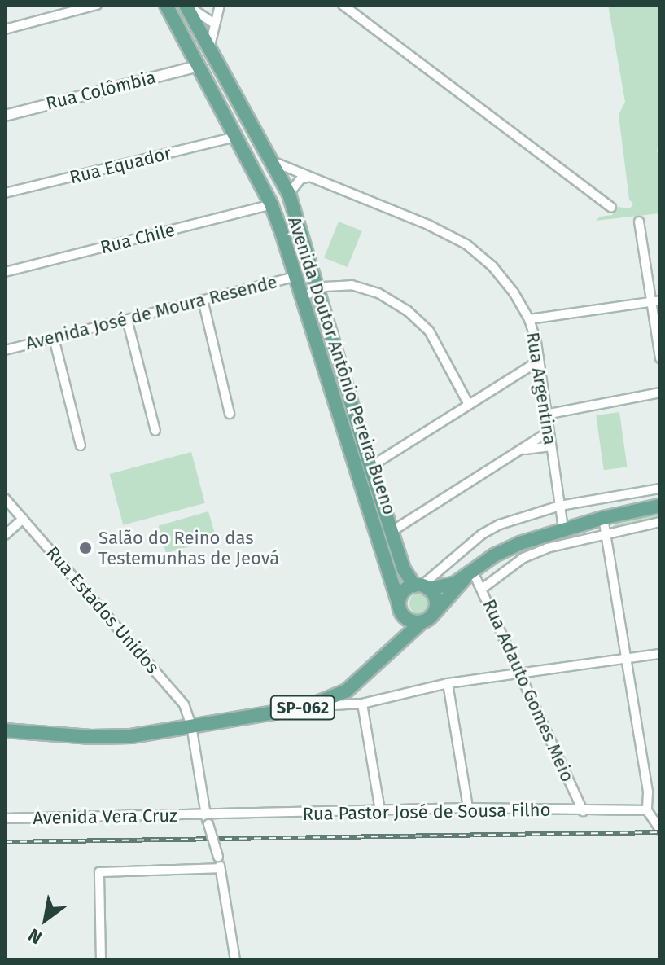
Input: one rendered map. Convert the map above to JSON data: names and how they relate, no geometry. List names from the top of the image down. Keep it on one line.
{"streets":{"main road":["Avenida Doutor Antônio Pereira Bueno","SP-062"],"street":["Rua Colômbia","Rua Equador","Rua Chile","Avenida José de Moura Resende","Rua Argentina","Rua Estados Unidos","Rua Adauto Gomes Meio","Rua Pastor José de Sousa Filho","Avenida Vera Cruz"]},"crossings":[["Rua Colômbia","Avenida Doutor Antônio Pereira Bueno"],["Rua Equador","Avenida Doutor Antônio Pereira Bueno"],["Rua Chile","Avenida Doutor Antônio Pereira Bueno"],["Avenida José de Moura Resende","Avenida Doutor Antônio Pereira Bueno"],["Avenida Doutor Antônio Pereira Bueno","Rua Argentina"],["Avenida Doutor Antônio Pereira Bueno","SP-062"],["Rua Argentina","SP-062"],["Rua Estados Unidos","SP-062"],["Rua Estados Unidos","Rua Pastor José de Sousa Filho"],["Rua Estados Unidos","Avenida Vera Cruz"],["Rua Adauto Gomes Meio","SP-062"],["Rua Adauto Gomes Meio","Rua Pastor José de Sousa Filho"],["Rua Pastor José de Sousa Filho","Avenida Vera Cruz"]],"places":["Salão do Reino das Testemunhas de Jeová"],"north":"bottom left"}
